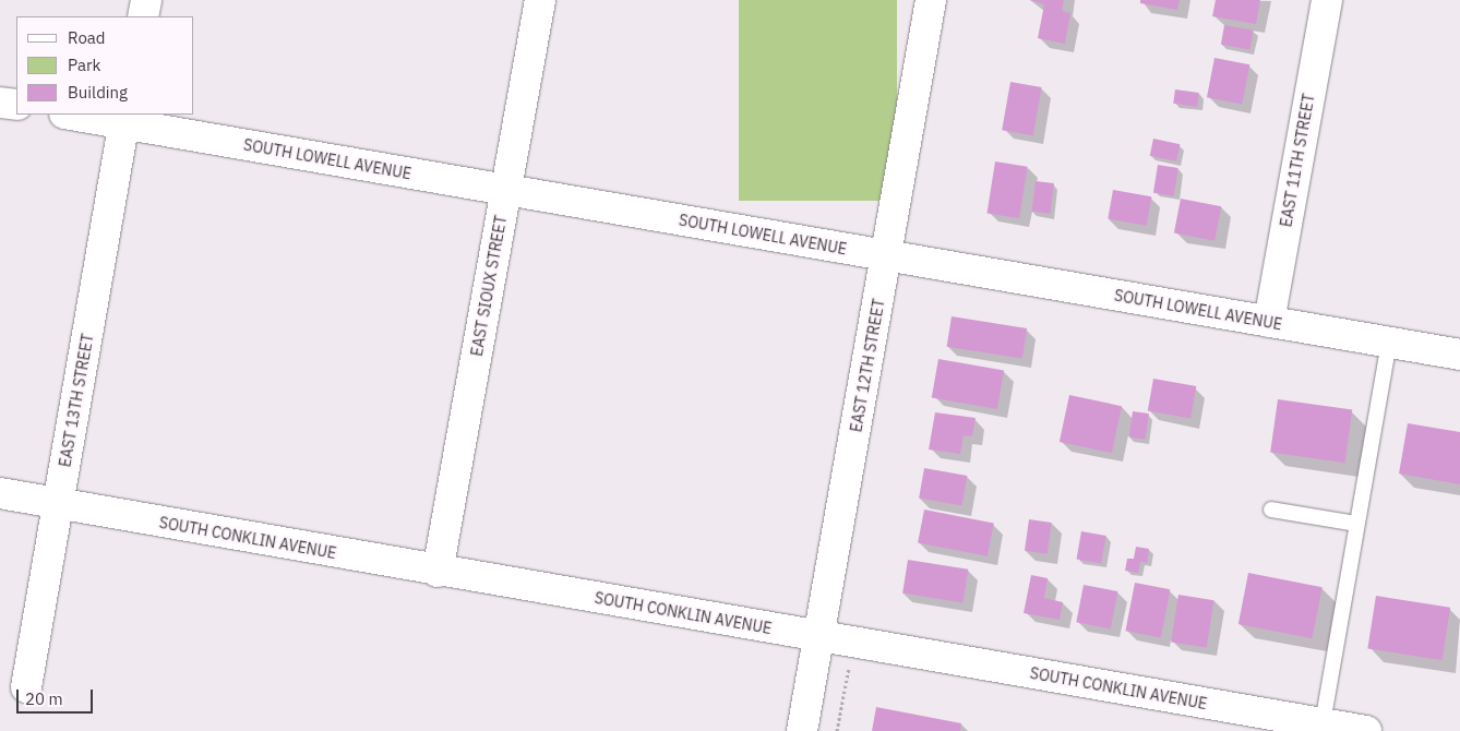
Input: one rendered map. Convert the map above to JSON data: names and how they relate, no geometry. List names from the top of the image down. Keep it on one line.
{"streets":{"street":["SOUTH LOWELL AVENUE","EAST 11TH STREET","EAST SIOUX STREET","EAST 12TH STREET","EAST 13TH STREET","SOUTH CONKLIN AVENUE"]},"crossings":[["SOUTH LOWELL AVENUE","EAST 11TH STREET"],["SOUTH LOWELL AVENUE","EAST SIOUX STREET"],["SOUTH LOWELL AVENUE","EAST 12TH STREET"],["SOUTH LOWELL AVENUE","EAST 13TH STREET"],["EAST SIOUX STREET","SOUTH CONKLIN AVENUE"],["EAST 12TH STREET","SOUTH CONKLIN AVENUE"],["EAST 13TH STREET","SOUTH CONKLIN AVENUE"]],"legend":["Road","Park","Building"],"scale_bar":"20 m"}
